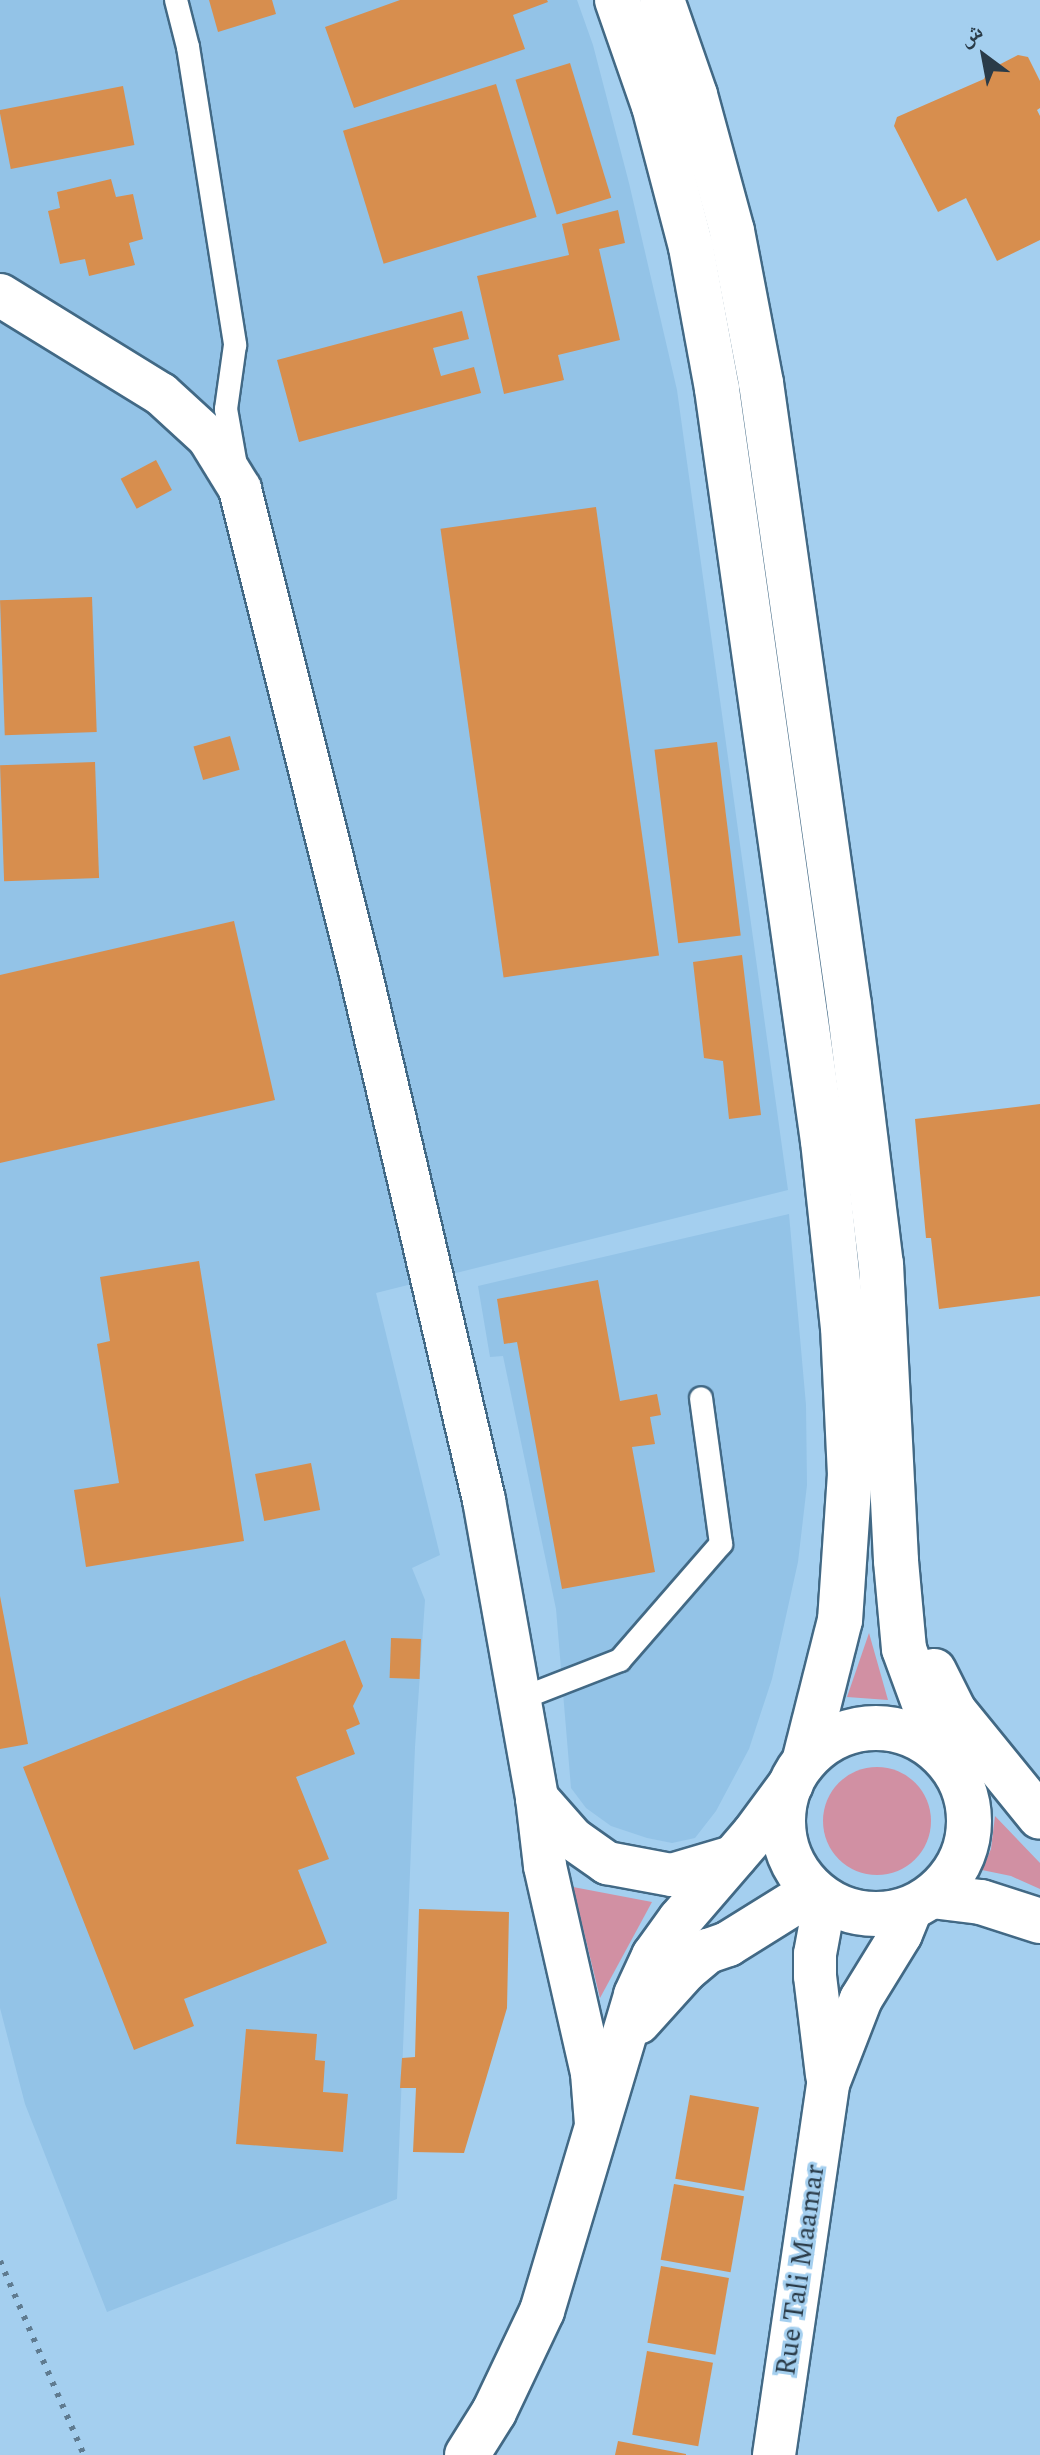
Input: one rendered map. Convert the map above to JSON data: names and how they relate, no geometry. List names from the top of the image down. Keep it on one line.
{"streets":{"street":["Rue Tali Maamar"]},"north":"top left"}
